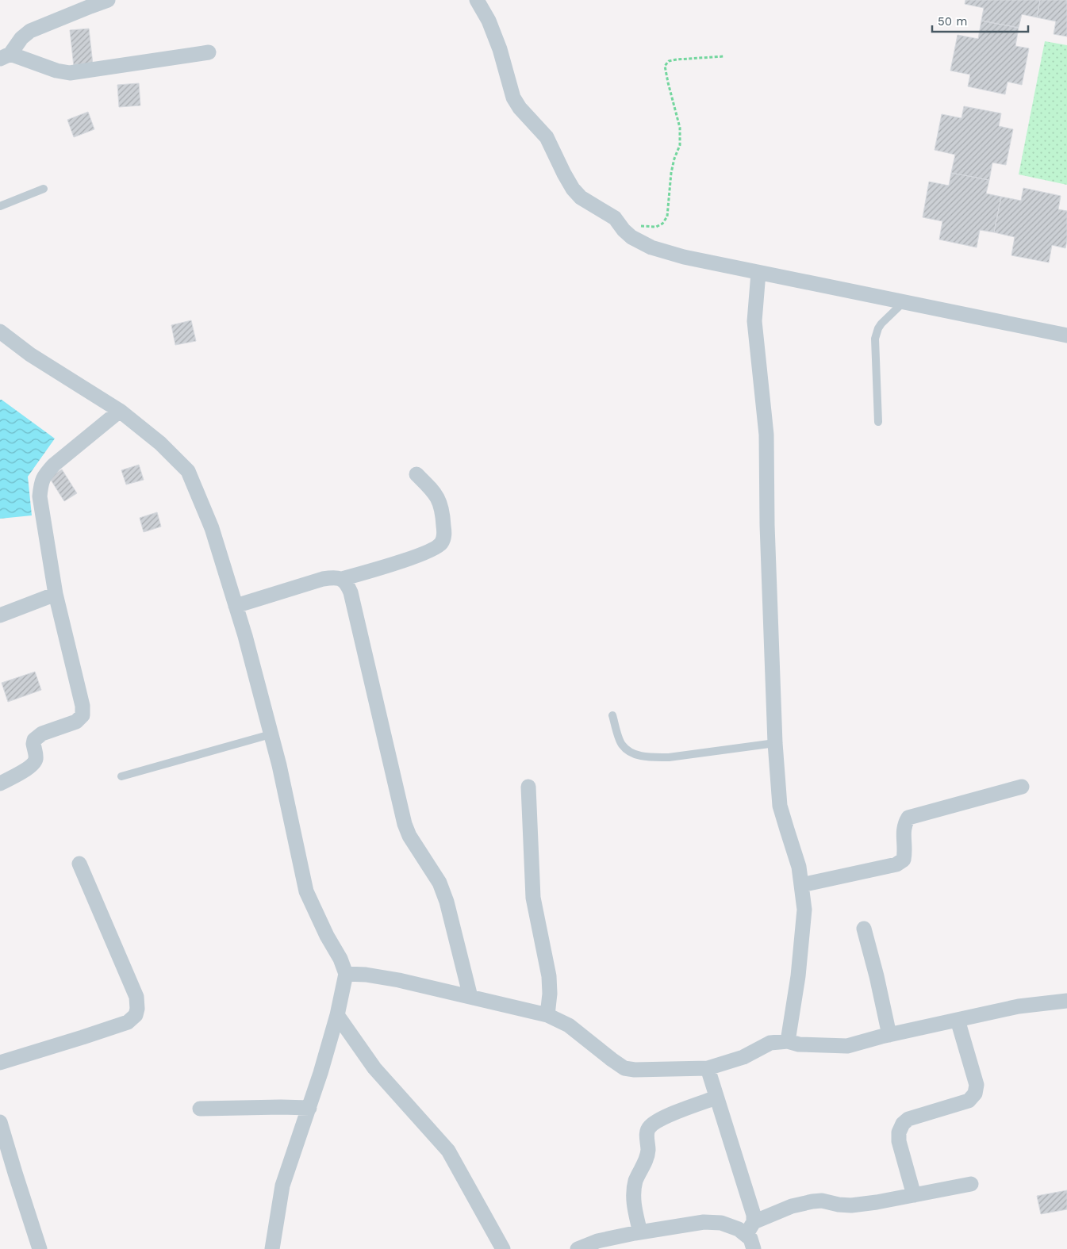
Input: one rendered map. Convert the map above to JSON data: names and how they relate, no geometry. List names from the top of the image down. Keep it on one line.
{"scale_bar":"50 m"}
